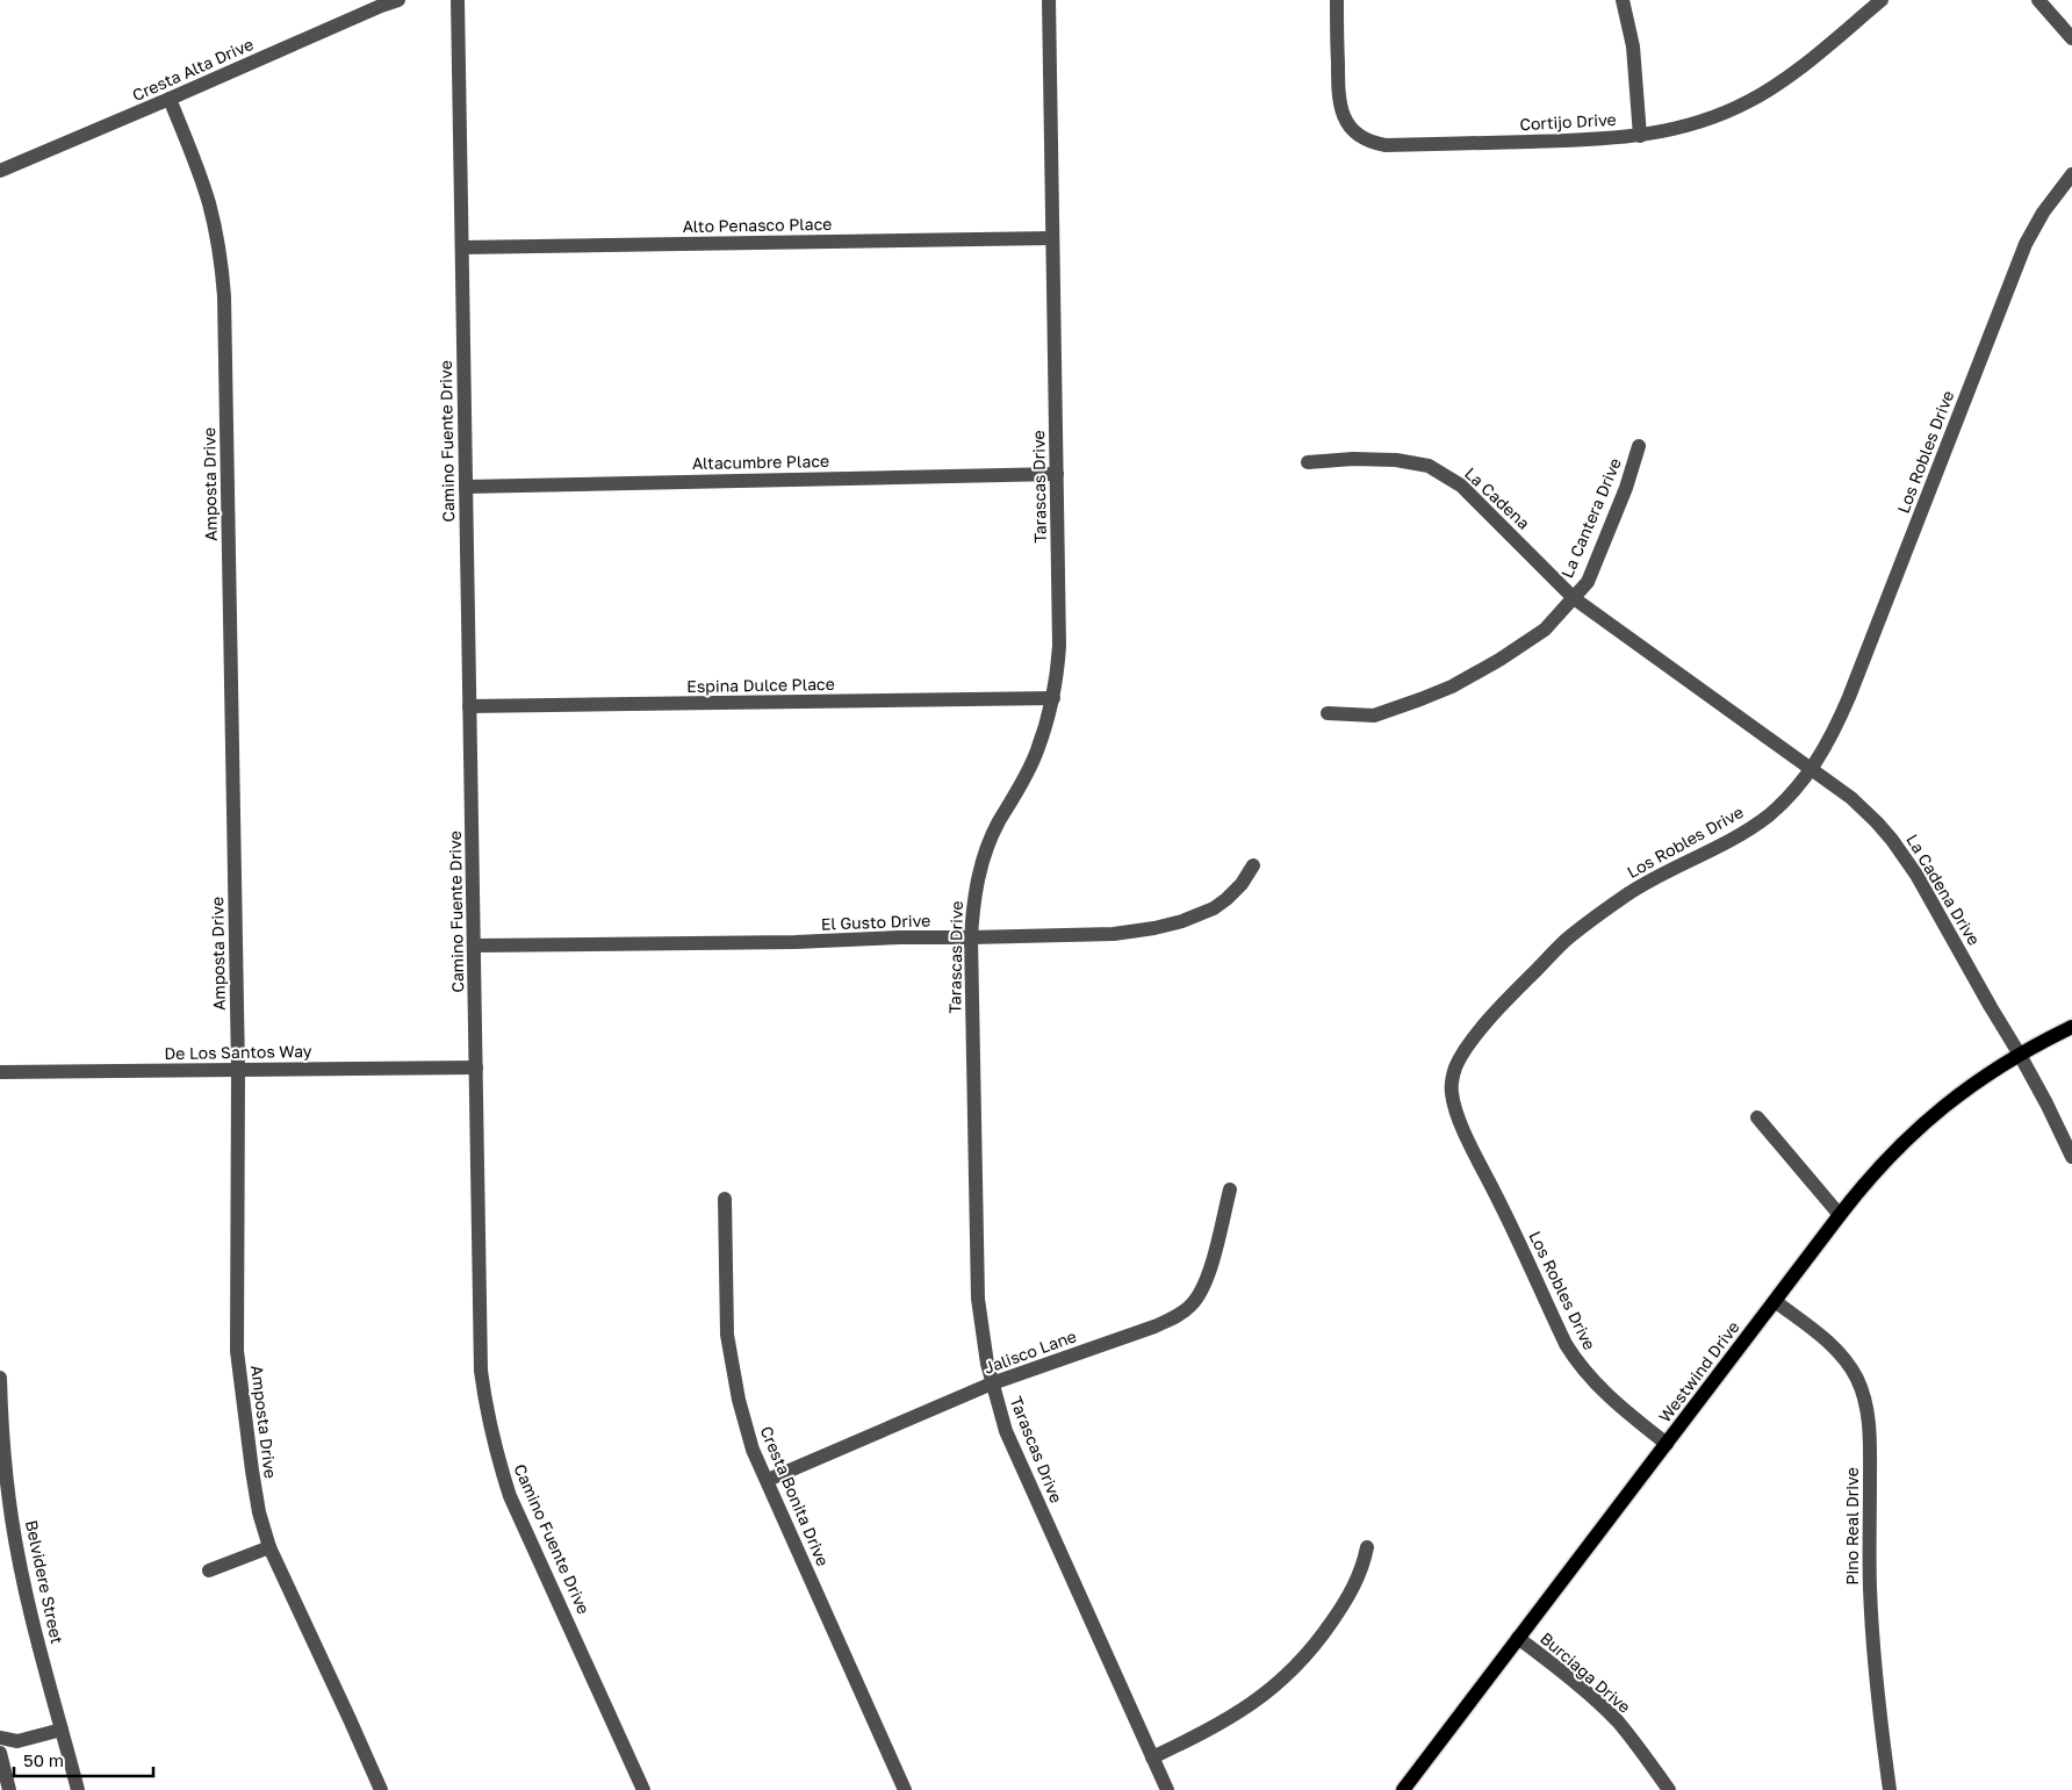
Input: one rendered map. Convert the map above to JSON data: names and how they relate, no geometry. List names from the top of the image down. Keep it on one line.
{"streets":{"main road":["Westwind Drive"],"street":["Cresta Alta Drive","Cortijo Drive","Alto Penasco Place","Camino Fuente Drive","Los Robles Drive","Altacumbre Place","Amposta Drive","Tarascas Drive","La Cadena","La Cantera Drive","Espina Dulce Place","La Cadena Drive","El Gusto Drive","De Los Santos Way","Jalisco Lane","Cresta Bonita Drive","Pino Real Drive","Belvidere Street","Burciaga Drive"]},"crossings":[["Cresta Alta Drive","Amposta Drive"],["Alto Penasco Place","Camino Fuente Drive"],["Alto Penasco Place","Tarascas Drive"],["Camino Fuente Drive","Altacumbre Place"],["Camino Fuente Drive","Espina Dulce Place"],["Camino Fuente Drive","El Gusto Drive"],["Camino Fuente Drive","De Los Santos Way"],["Los Robles Drive","La Cadena Drive"],["Los Robles Drive","Westwind Drive"],["Altacumbre Place","Tarascas Drive"],["Amposta Drive","De Los Santos Way"],["Tarascas Drive","Espina Dulce Place"],["Tarascas Drive","El Gusto Drive"],["Tarascas Drive","Jalisco Lane"],["La Cadena","La Cantera Drive"],["La Cadena","La Cadena Drive"],["La Cantera Drive","La Cadena Drive"],["La Cadena Drive","Westwind Drive"],["Jalisco Lane","Cresta Bonita Drive"],["Westwind Drive","Pino Real Drive"],["Westwind Drive","Burciaga Drive"]],"scale_bar":"50 m"}
